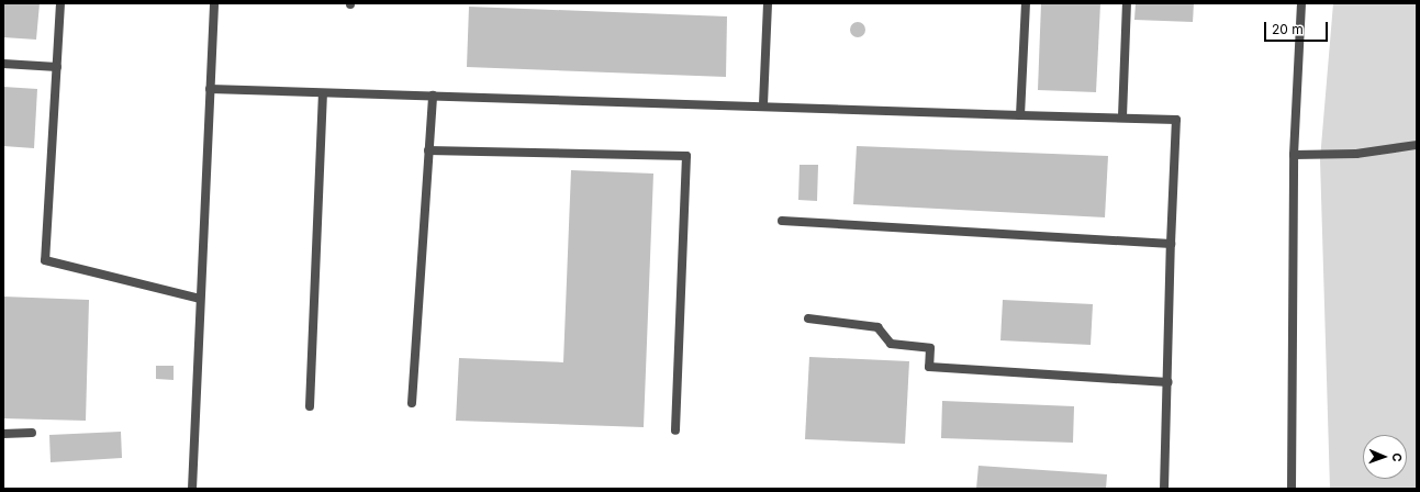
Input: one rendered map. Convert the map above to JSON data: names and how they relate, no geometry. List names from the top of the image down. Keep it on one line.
{"scale_bar":"20 m","north":"right"}
